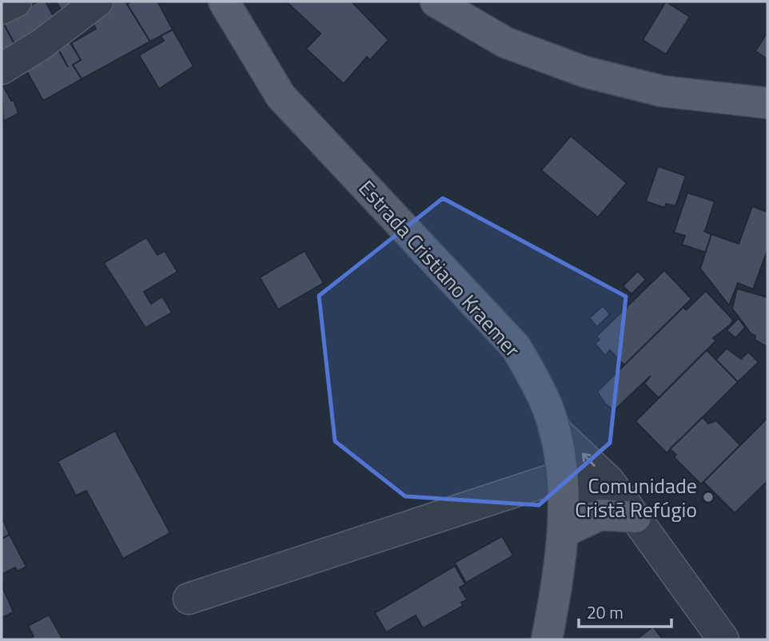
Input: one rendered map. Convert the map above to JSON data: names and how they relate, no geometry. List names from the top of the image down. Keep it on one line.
{"streets":{"main road":["Estrada Cristiano Kraemer"]},"places":["Comunidade Cristã Refúgio"],"scale_bar":"20 m"}
